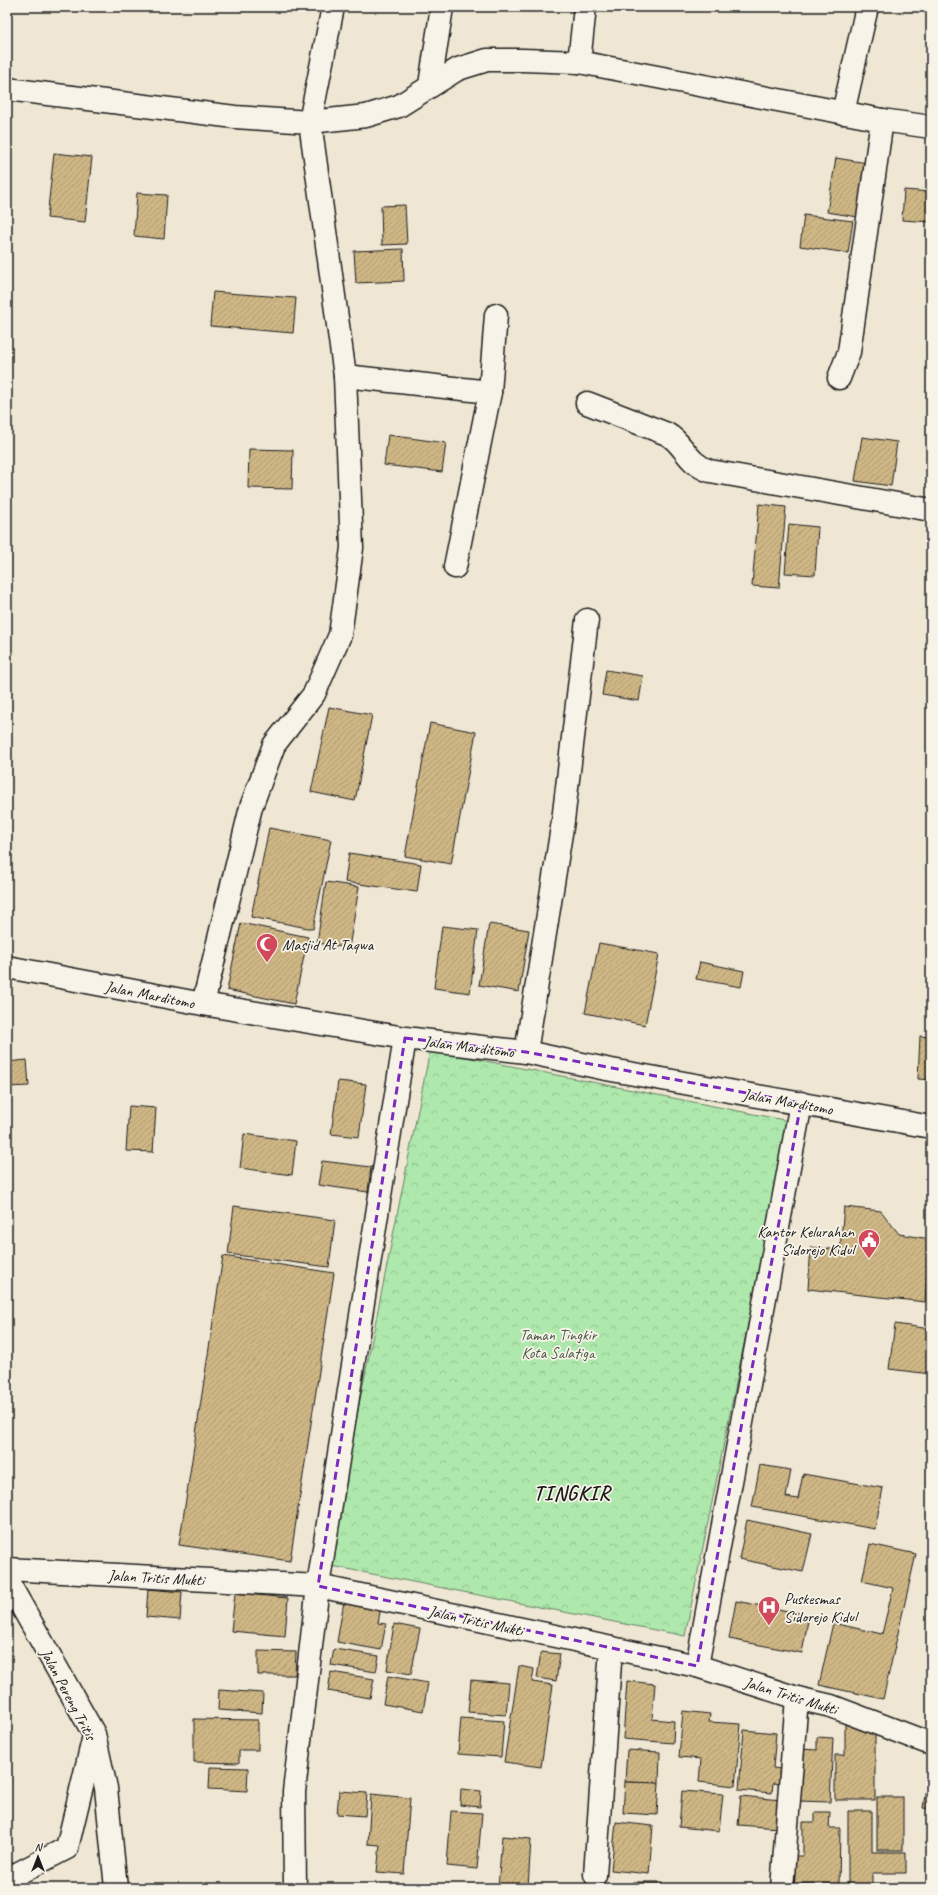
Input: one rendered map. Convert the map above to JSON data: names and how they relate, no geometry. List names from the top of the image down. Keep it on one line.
{"streets":{"street":["Jalan Marditomo","Jalan Tritis Mukti","Jalan Pereng Tritis"]},"districts":["TINGKIR"],"parks":["Taman Tingkir Kota Salatiga"],"places":{"mosque":["Masjid At Taqwa"],"public building":["Kantor Kelurahan Sidorejo Kidul"],"hospital":["Puskesmas Sidorejo Kidul"]},"north":"top"}
